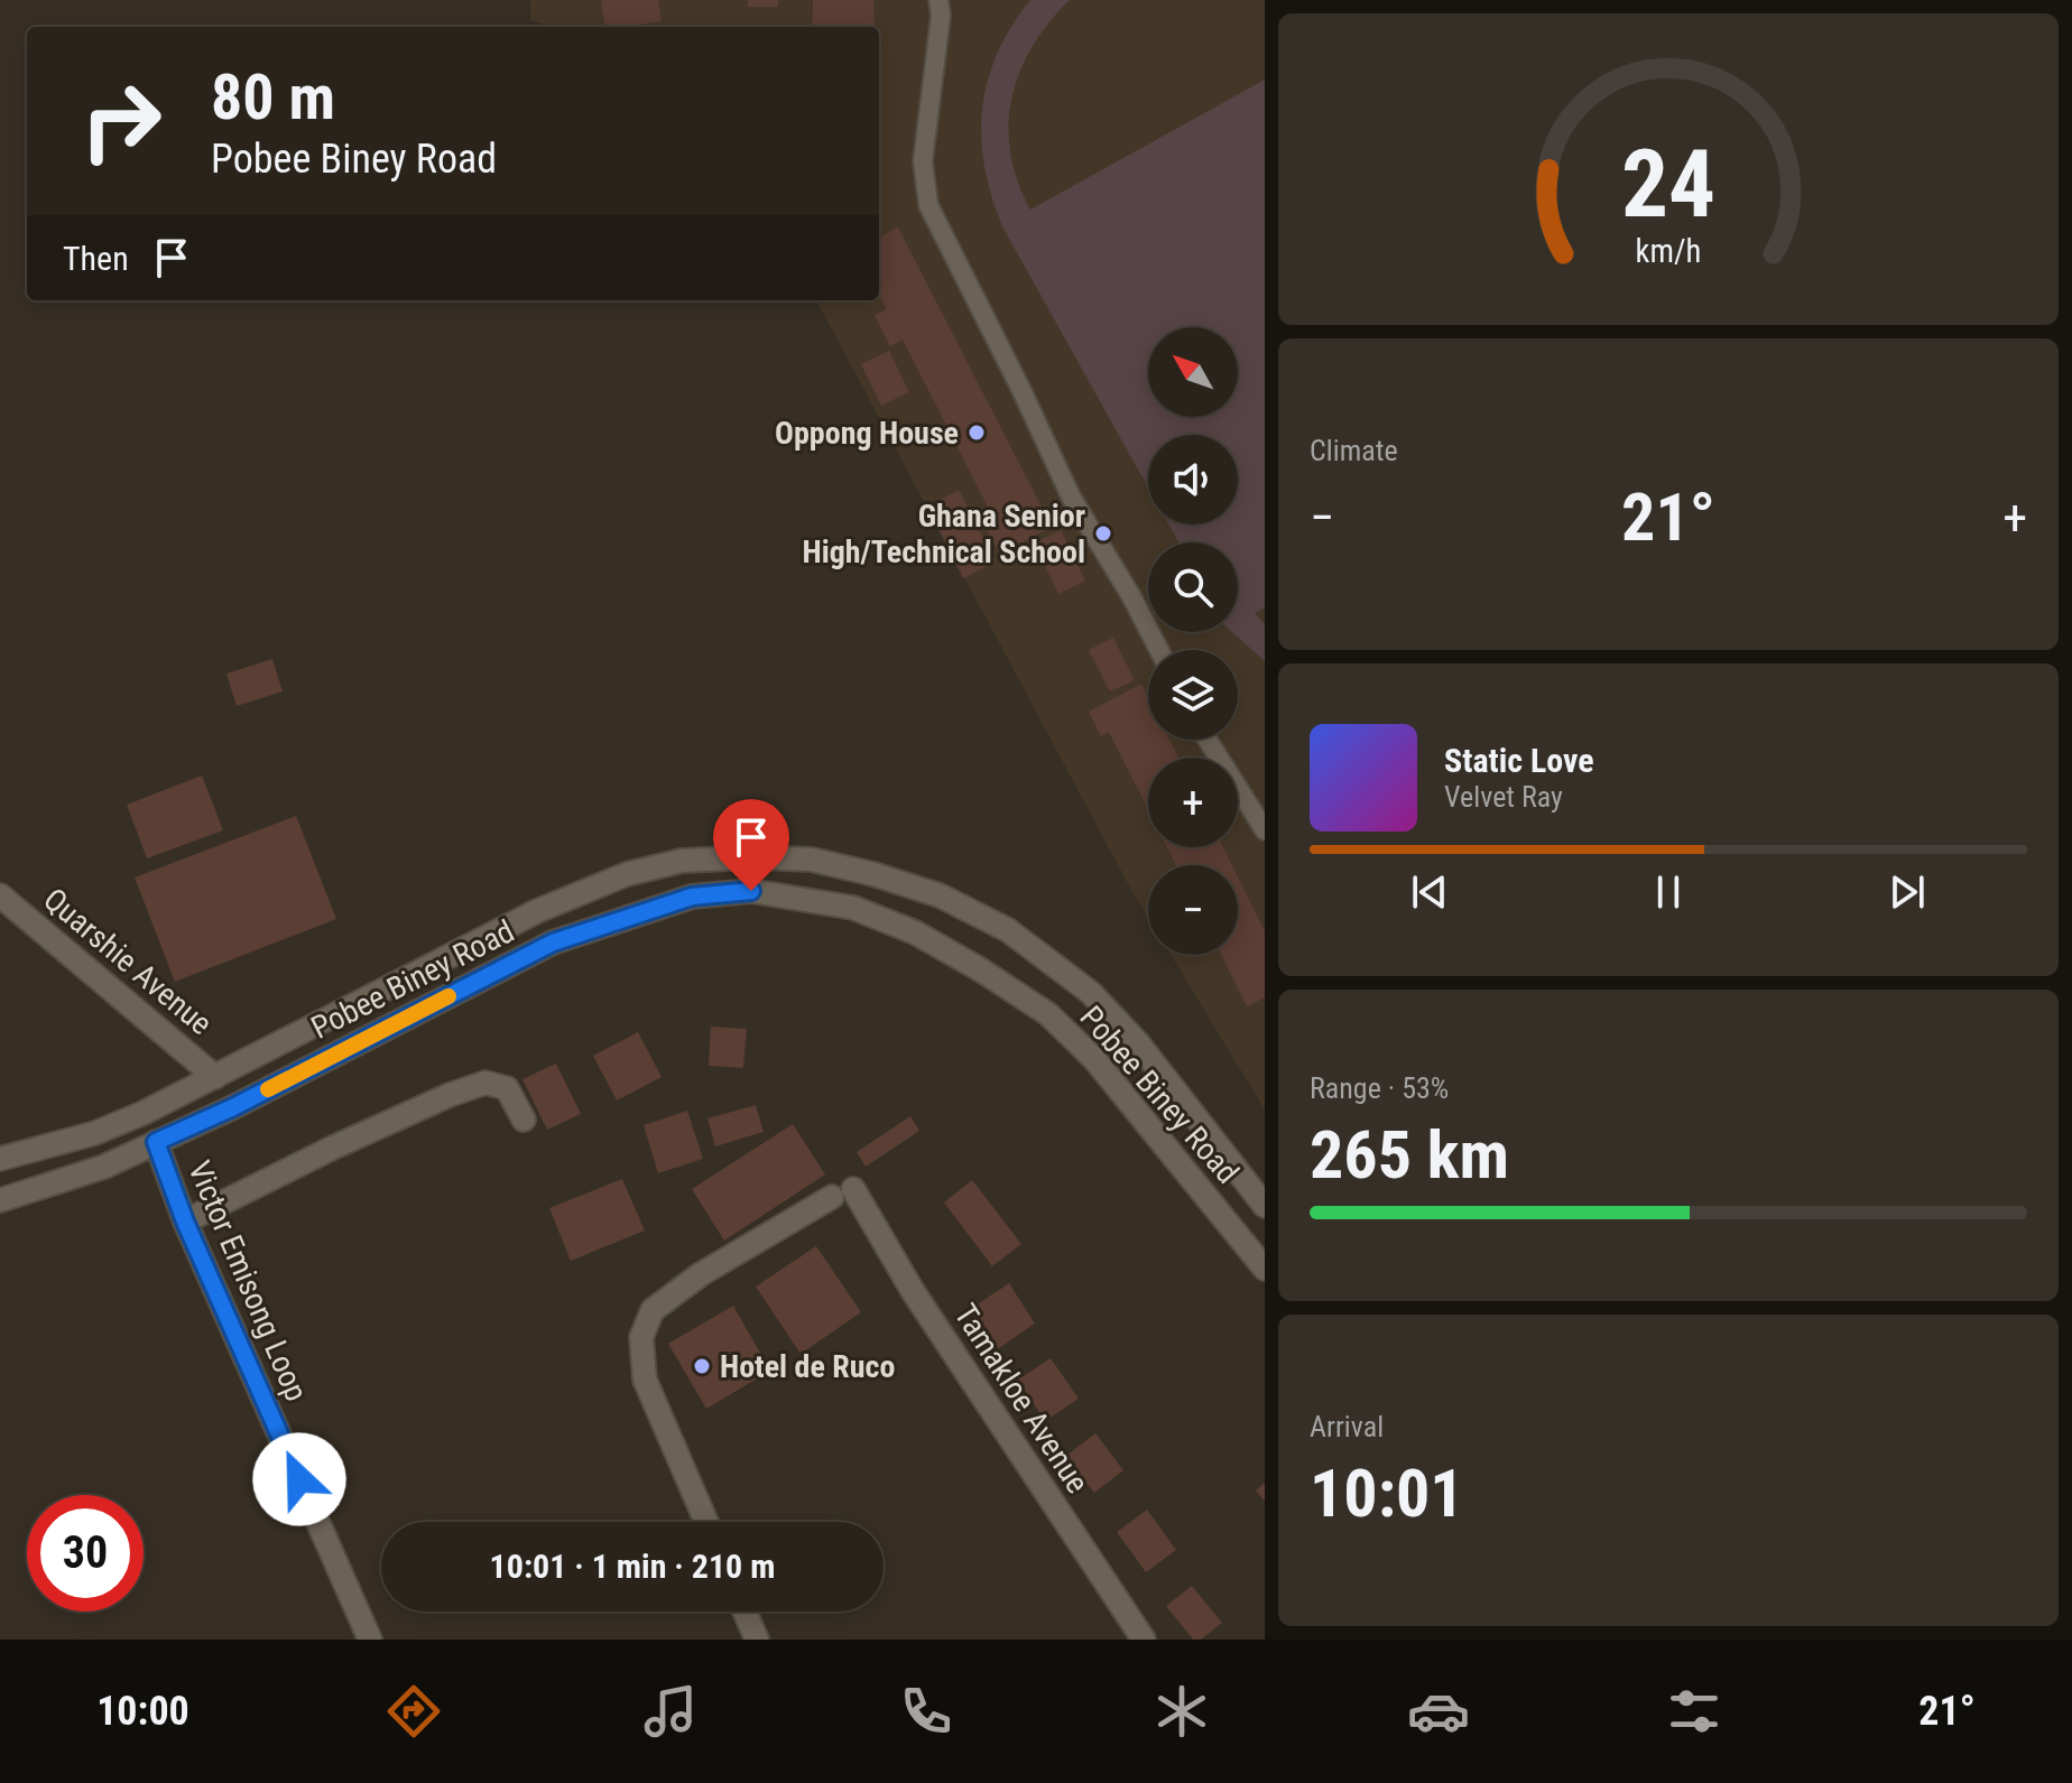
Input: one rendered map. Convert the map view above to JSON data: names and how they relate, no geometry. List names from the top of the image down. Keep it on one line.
{"streets":{"street":["Quarshie Avenue","Pobee Biney Road","Victor Emisong Loop","Tamakloe Avenue"]},"crossings":[["Quarshie Avenue","Pobee Biney Road"],["Pobee Biney Road","Victor Emisong Loop"]],"places":["Oppong House","Ghana Senior High/Technical School","Hotel de Ruco"],"north":"top left","page":{"turn":["80 m","Pobee Biney Road"],"then":"Then","map_buttons":["+","−"],"tile":["Climate",["Range · 53%","265 km"],["Arrival","10:01"]],"heat":["−","21°","+"],"song":["Static Love","Velvet Ray"],"limit":"30","trip":"10:01 · 1 min · 210 m","tabs":["10:00","21°"],"gauge":["24","km/h"]}}
